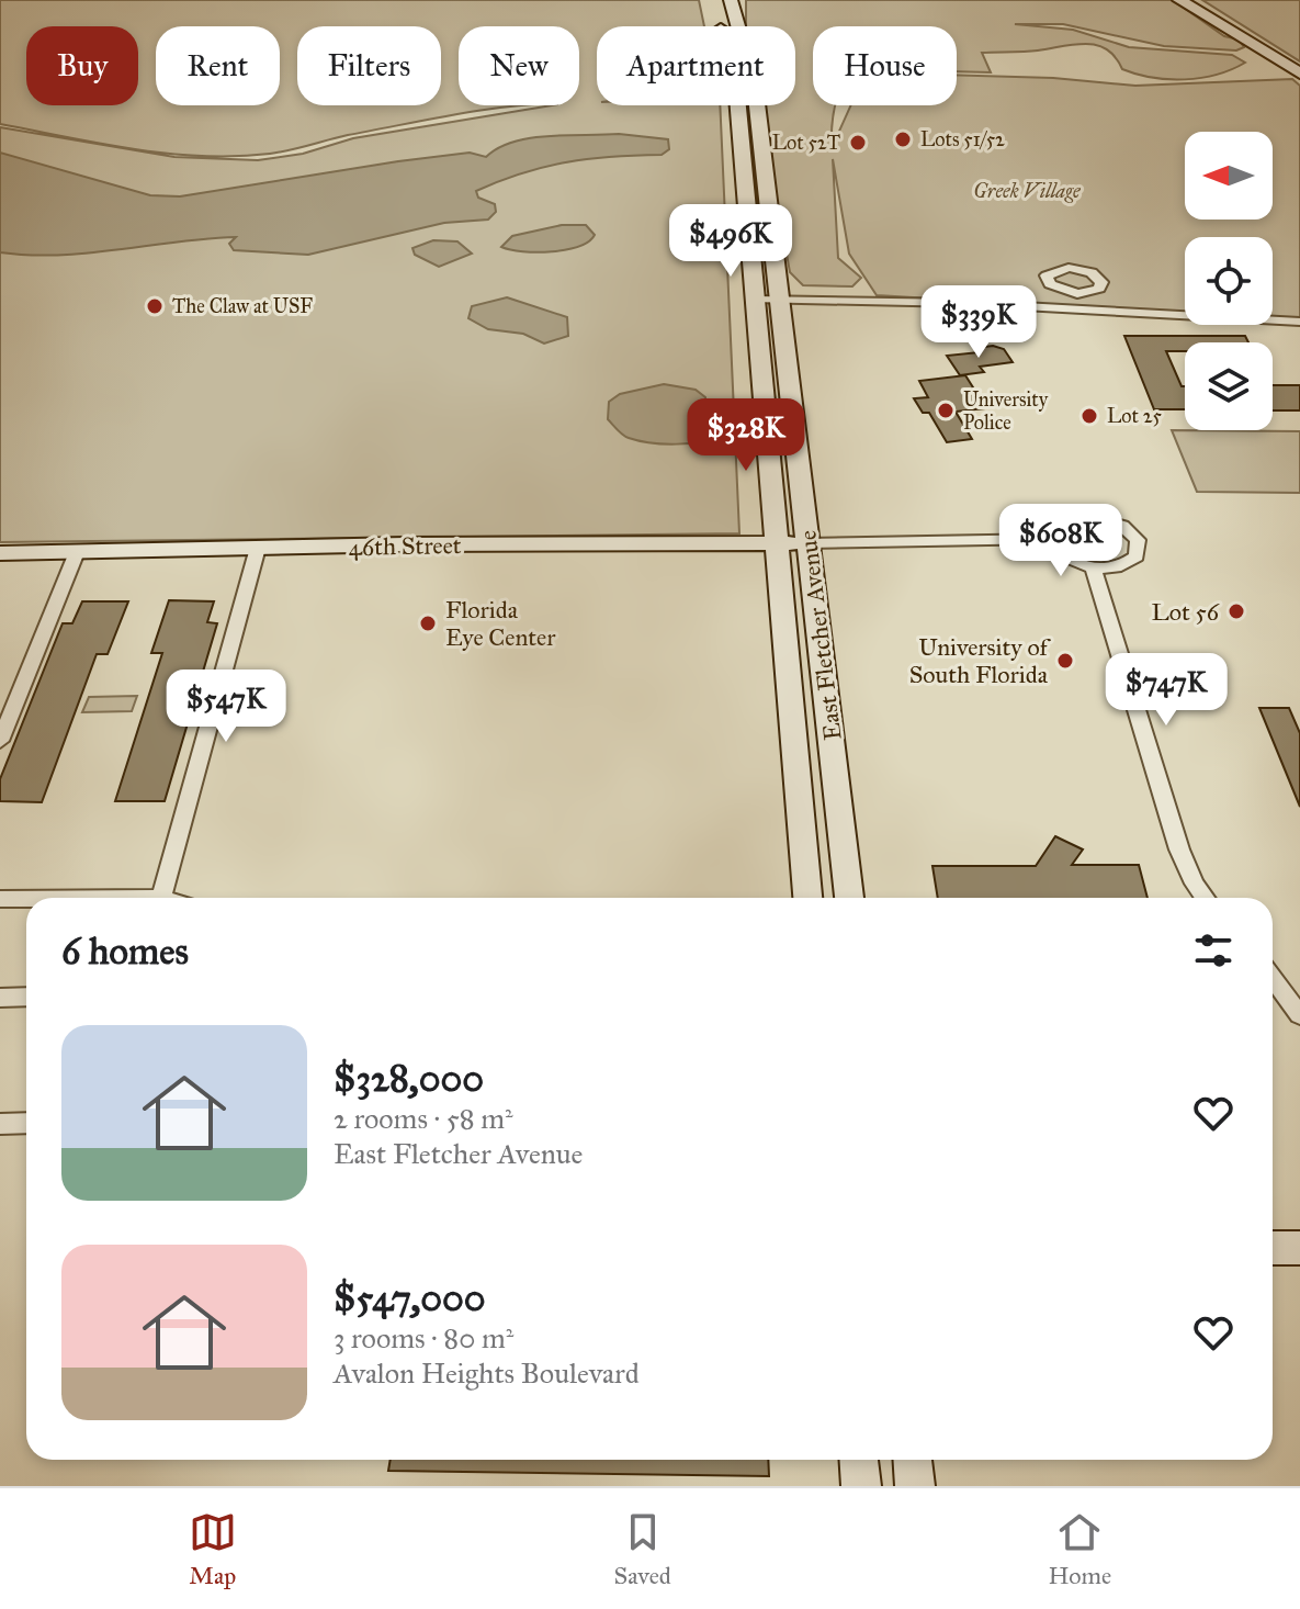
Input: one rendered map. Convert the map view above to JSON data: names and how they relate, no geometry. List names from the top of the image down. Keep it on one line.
{"streets":{"main road":["46th Street","East Fletcher Avenue"]},"crossings":[["46th Street","East Fletcher Avenue"]],"parks":["Greek Village"],"places":["Lots 51/52","Lot 52T","The Claw at USF","University Police","Lot 25","Lot 56","Florida Eye Center","University of South Florida"],"north":"left","page":{"chip":["Buy","Rent","Filters","New","Apartment","House"],"price":["$496K","$339K","$328K","$608K","$747K","$547K"],"heading":"6 homes","list":[{"name":"$328,000","note":"2 rooms · 58 m² · East Fletcher Avenue"},{"name":"$547,000","note":"3 rooms · 80 m² · Avalon Heights Boulevard"}],"tabs":["Map","Saved","Home"]}}
